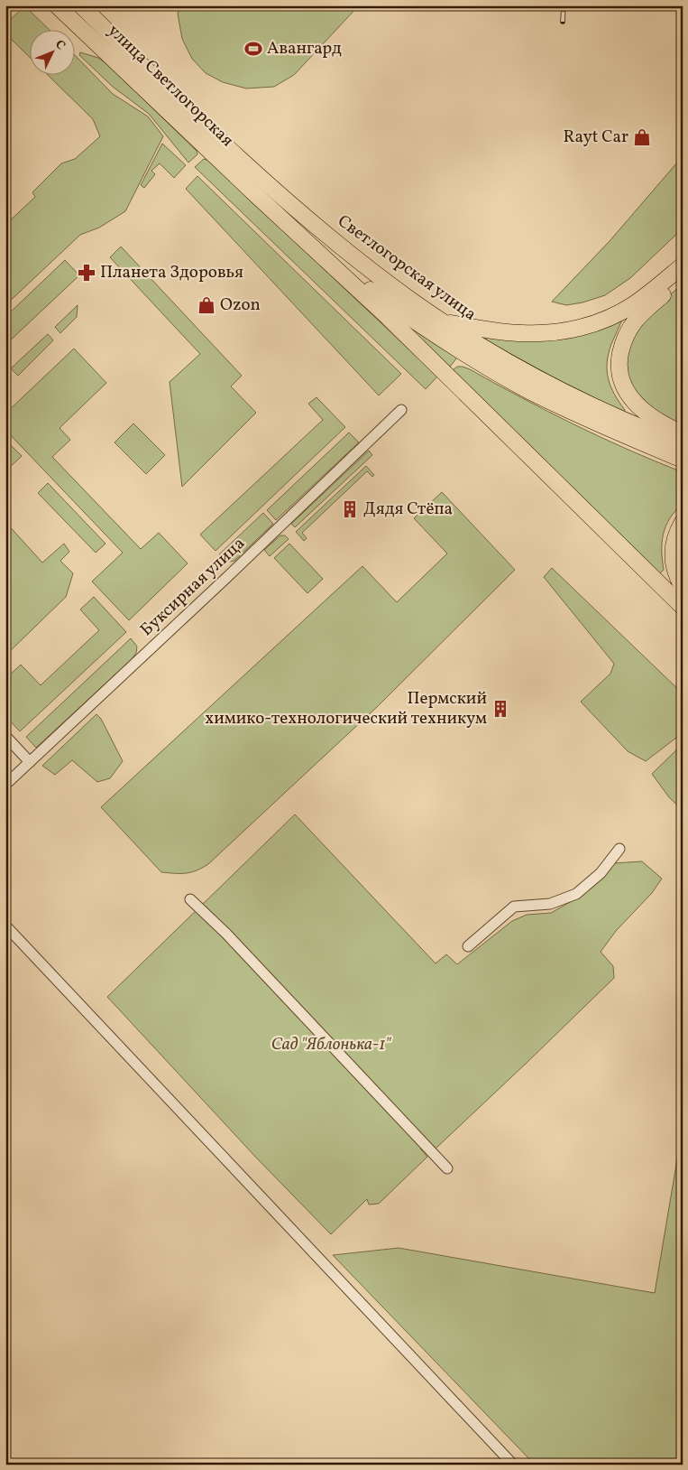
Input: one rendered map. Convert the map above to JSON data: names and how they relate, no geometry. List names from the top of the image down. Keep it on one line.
{"streets":{"main road":["улица Светлогорская","Светлогорская улица"],"street":["Буксирная улица"]},"crossings":[["улица Светлогорская","Светлогорская улица"]],"parks":["Сад \"Яблонька-1\""],"places":{"sports":["Авангард"],"shop":["Rayt Car","Ozon"],"pharmacy":["Планета Здоровья"],"building":["Дядя Стёпа","Пермский химико-технологический техникум"]},"north":"top right"}
